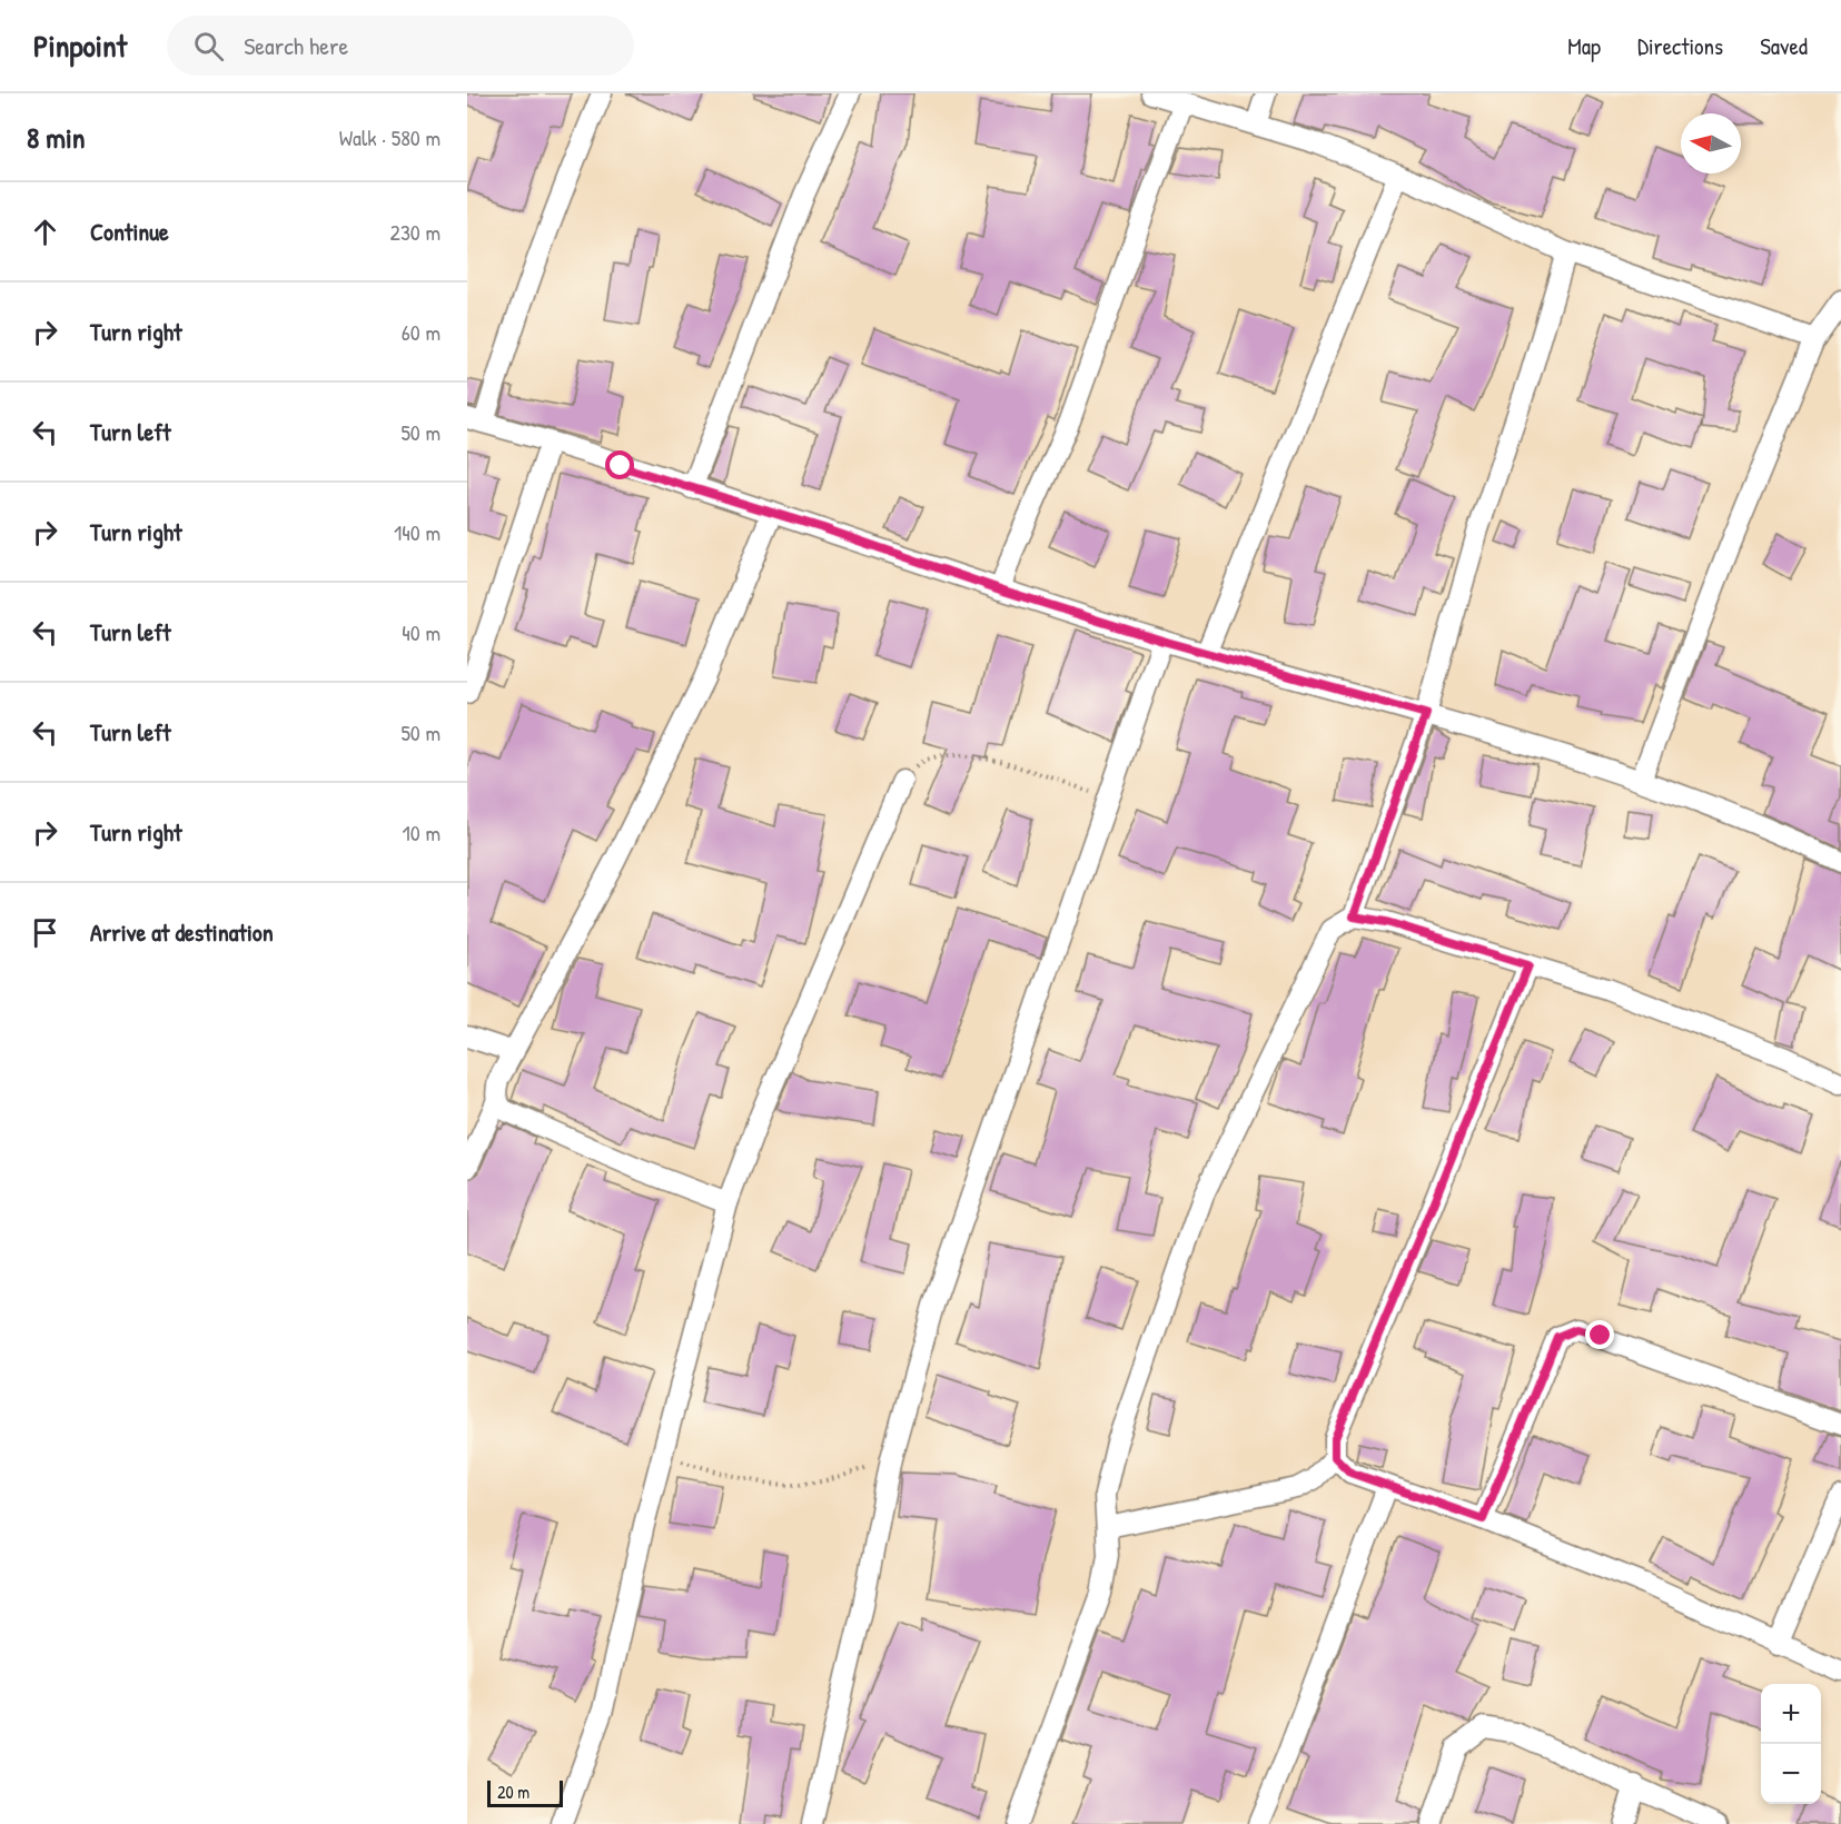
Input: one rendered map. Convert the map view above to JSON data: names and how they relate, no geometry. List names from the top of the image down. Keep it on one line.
{"scale_bar":"20 m","north":"left","page":{"header":"Pinpoint","search":"Search here","nav":["Map","Directions","Saved"],"heading":["8 min","Walk · 580 m"],"list":[["Continue","230 m"],["Turn right","60 m"],["Turn left","50 m"],["Turn right","140 m"],["Turn left","40 m"],["Turn left","50 m"],["Turn right","10 m"],"Arrive at destination"],"map_buttons":["+","−"],"scale":"20 m"}}
